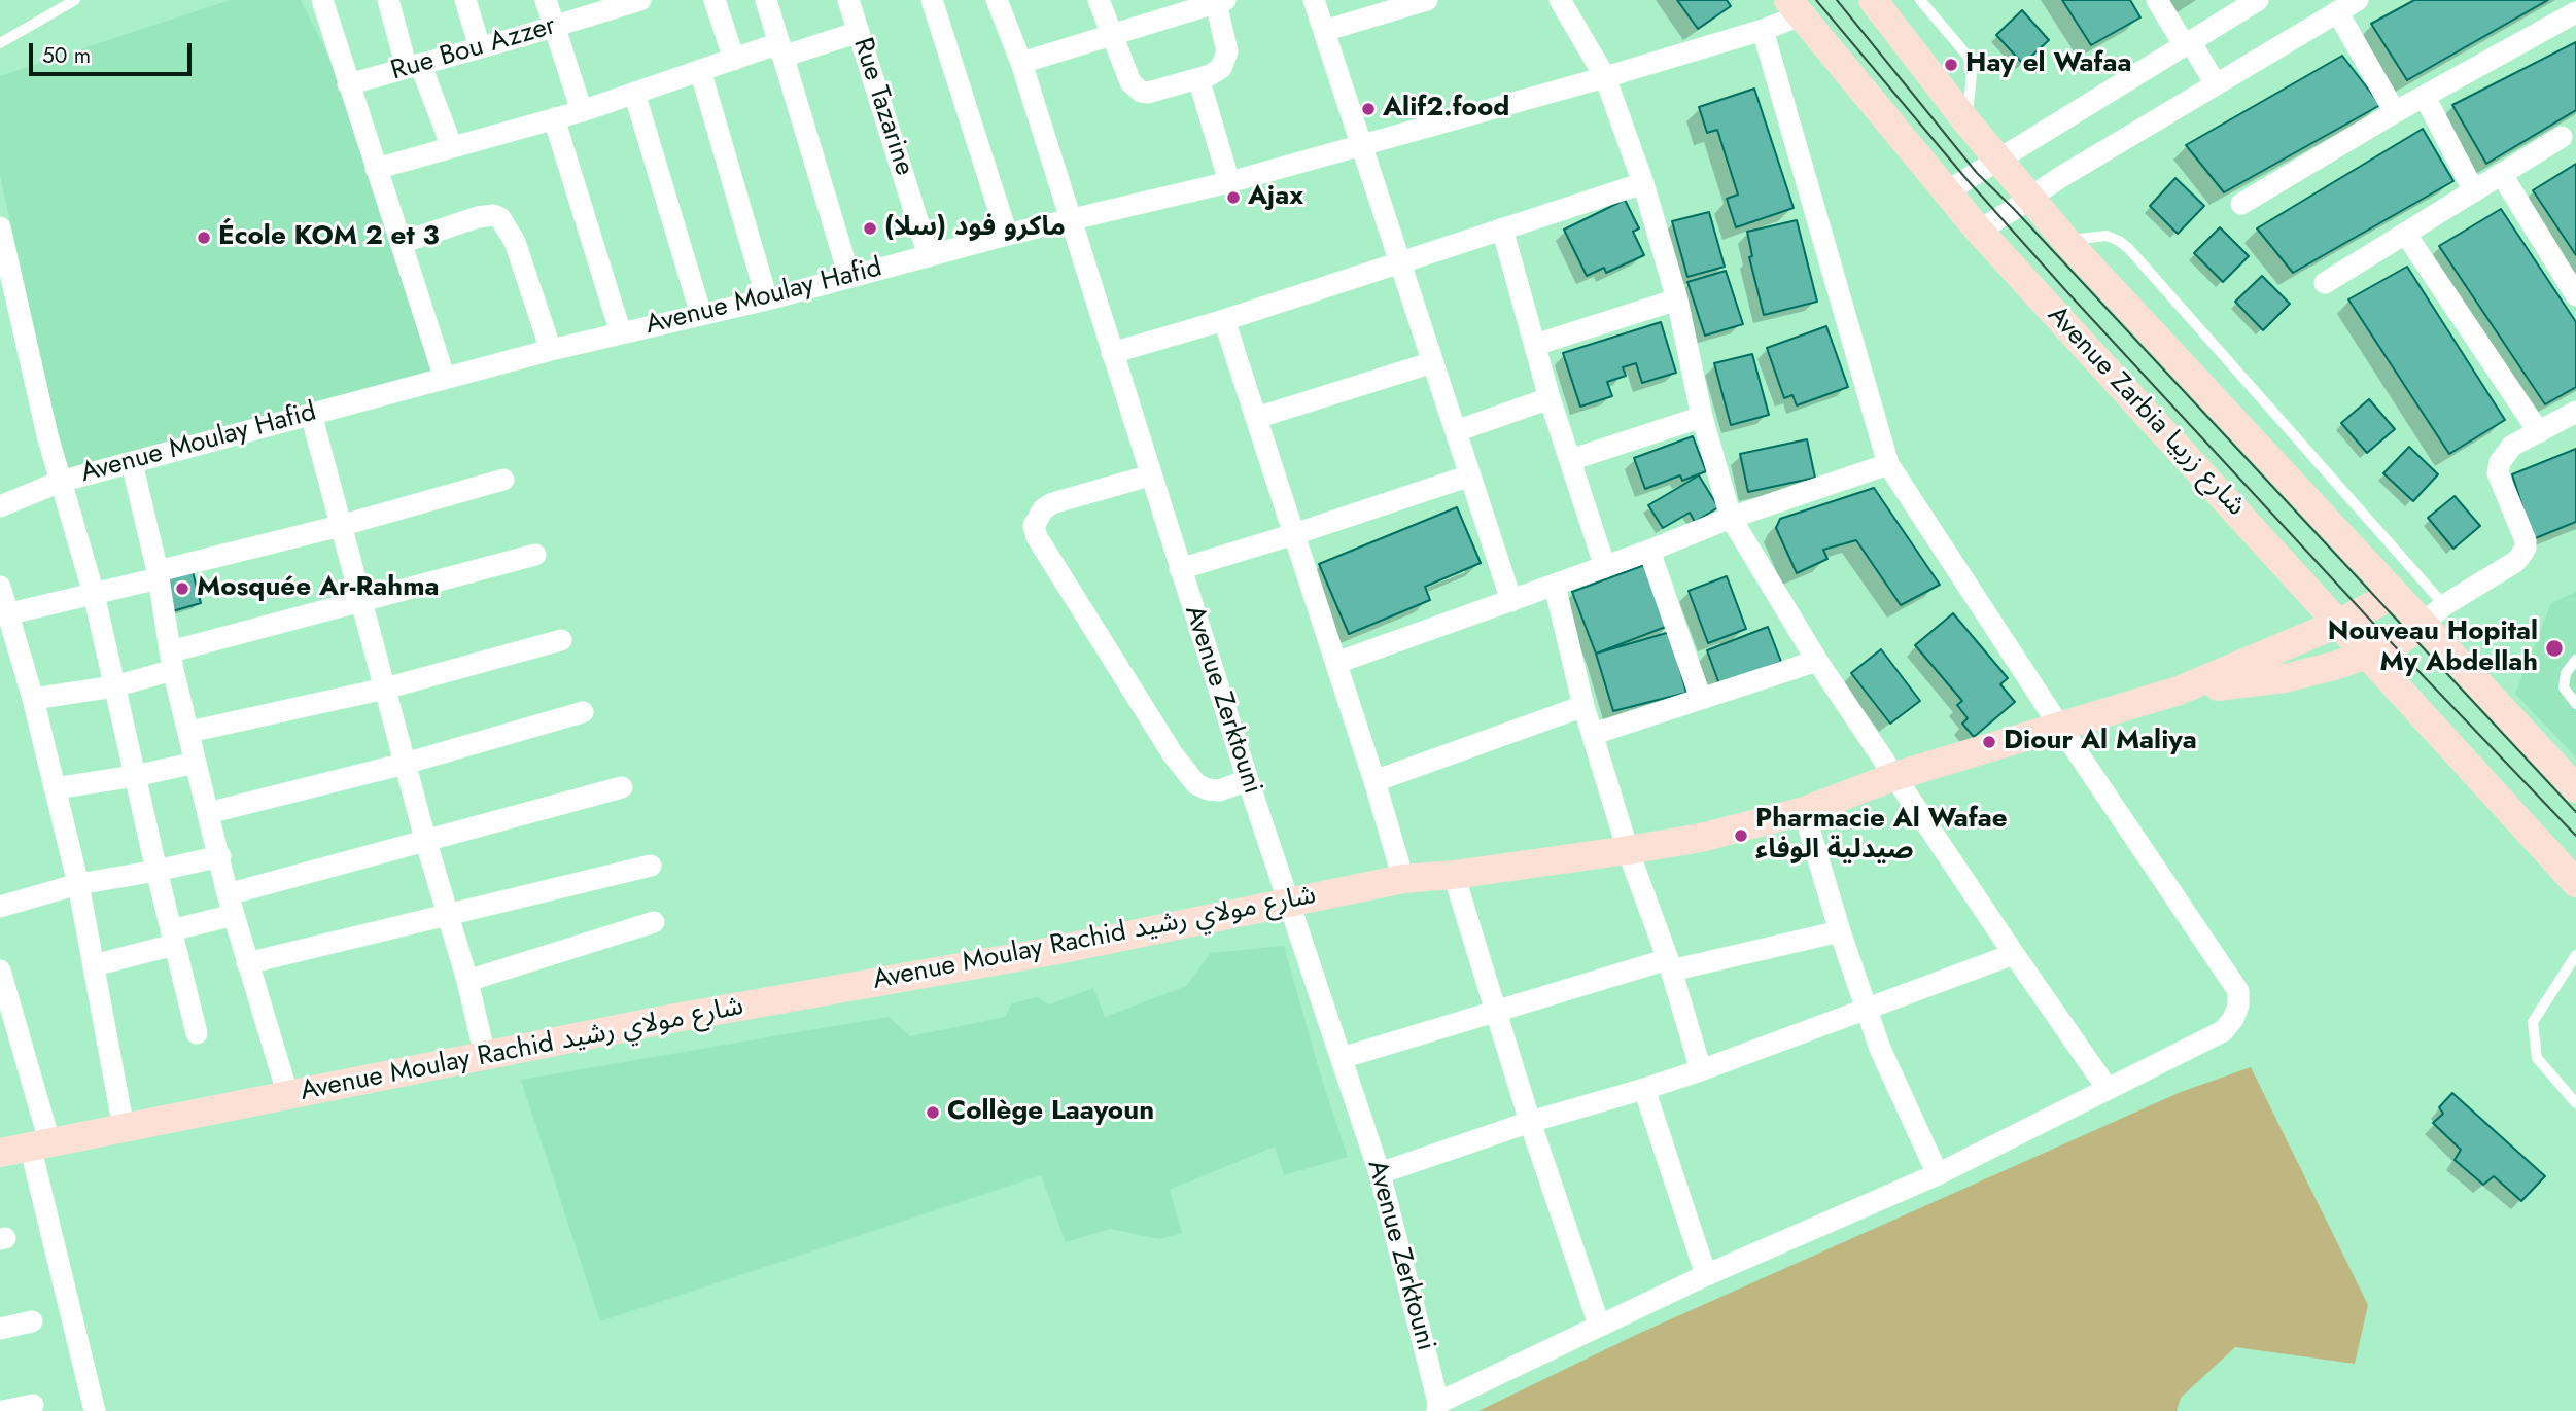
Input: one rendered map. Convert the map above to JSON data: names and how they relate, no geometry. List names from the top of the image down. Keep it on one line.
{"streets":{"street":["Rue Bou Azzer","Rue Tazarine","Avenue Moulay Hafid","Avenue Zarbia شارع زربيا","Avenue Zerktouni","Avenue Moulay Rachid شارع مولاي رشيد"]},"crossings":[["Rue Tazarine","Avenue Moulay Hafid"],["Avenue Moulay Hafid","Avenue Zarbia شارع زربيا"],["Avenue Moulay Hafid","Avenue Zerktouni"],["Avenue Zarbia شارع زربيا","Avenue Moulay Rachid شارع مولاي رشيد"],["Avenue Zerktouni","Avenue Moulay Rachid شارع مولاي رشيد"]],"places":["Hay el Wafaa","Alif2.food","Ajax","ماكرو فود (سلا)","École KOM 2 et 3","Mosquée Ar-Rahma","Nouveau Hopital My Abdellah","Diour Al Maliya","Pharmacie Al Wafae صيدلية الوفاء","Collège Laayoun"],"scale_bar":"50 m"}
